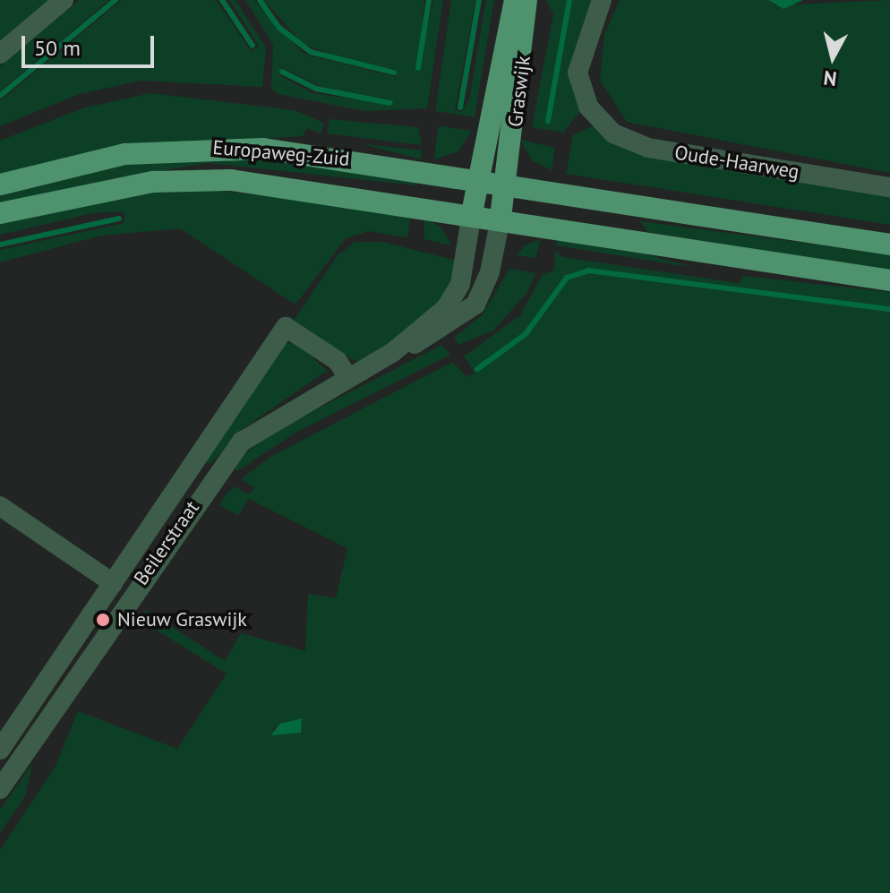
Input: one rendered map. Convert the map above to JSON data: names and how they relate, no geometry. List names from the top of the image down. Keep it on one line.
{"streets":{"main road":["Graswijk","Europaweg-Zuid"],"street":["Oude-Haarweg","Beilerstraat"]},"crossings":[["Graswijk","Europaweg-Zuid"],["Europaweg-Zuid","Beilerstraat"]],"places":["Nieuw Graswijk"],"scale_bar":"50 m","north":"bottom"}
